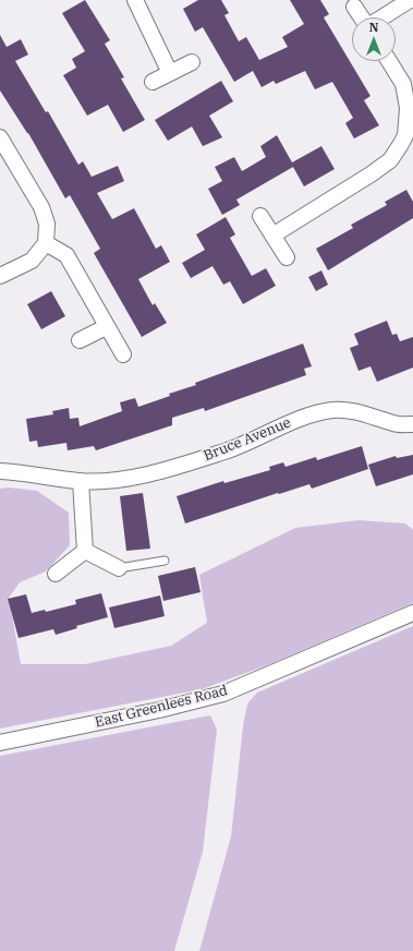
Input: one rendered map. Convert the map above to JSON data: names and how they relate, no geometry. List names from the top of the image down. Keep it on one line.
{"streets":{"street":["Bruce Avenue","East Greenlees Road"]},"north":"top"}
